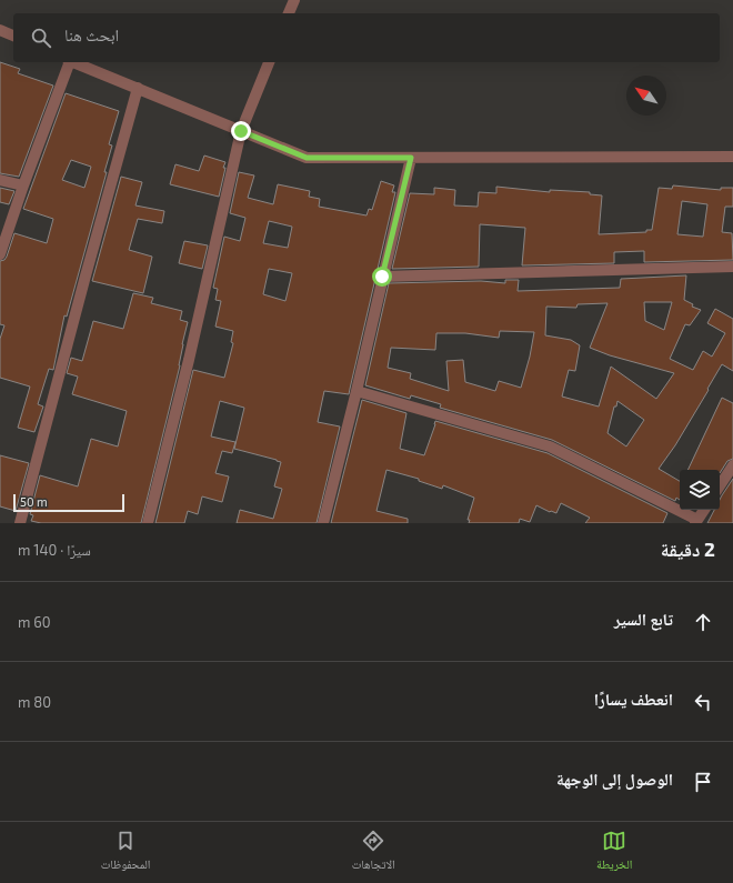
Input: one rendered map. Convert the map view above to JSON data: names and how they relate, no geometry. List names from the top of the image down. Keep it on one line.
{"scale_bar":"50 m","north":"top left","page":{"search":"ابحث هنا","scale":"50 m","heading":["2 دقيقة","سيرًا · 140 m"],"list":[["تابع السير","60 m"],["انعطف يسارًا","80 m"],"الوصول إلى الوجهة"],"nav":["الخريطة","الاتجاهات","المحفوظات"]}}
